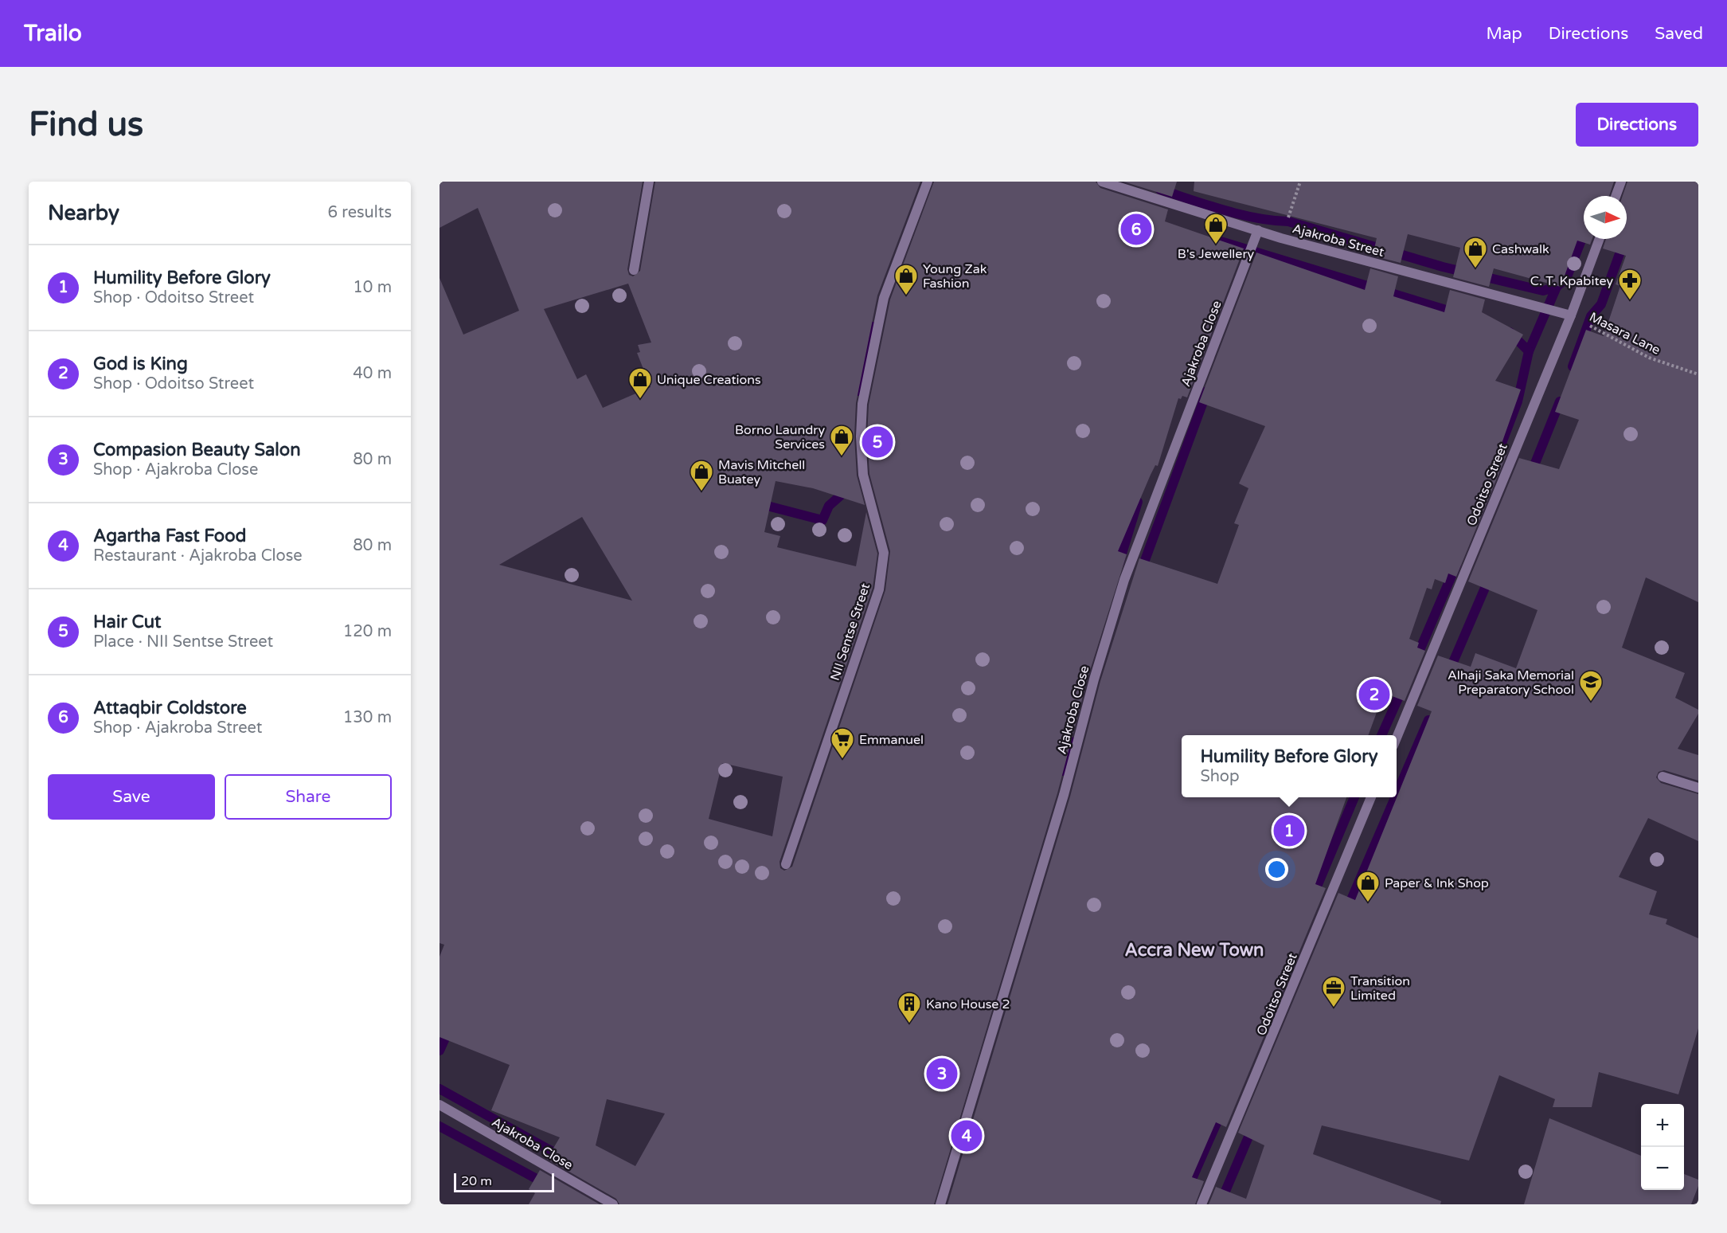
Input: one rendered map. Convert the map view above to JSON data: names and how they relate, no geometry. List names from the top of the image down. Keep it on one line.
{"streets":{"street":["Ajakroba Street","Ajakroba Close","Odoitso Street","NII Sentse Street"],"path":["Masara Lane"]},"crossings":[["Ajakroba Street","Masara Lane"],["Ajakroba Street","Ajakroba Close"],["Ajakroba Street","Odoitso Street"],["Masara Lane","Odoitso Street"]],"districts":["Accra New Town"],"places":{"shop":["B's Jewellery","Cashwalk","Young Zak Fashion","Unique Creations","Borno Laundry Services","Mavis Mitchell Buatey","Paper & Ink Shop"],"pharmacy":["C. T. Kpabitey"],"school or university":["Alhaji Saka Memorial Preparatory School"],"supermarket":["Emmanuel"],"office":["Transition Limited"],"building":["Kano House 2"]},"scale_bar":"20 m","north":"right","page":{"header":"Trailo","nav":["Map","Directions","Saved"],"buttons":["Directions",["Save","Share"]],"title":"Find us","heading":["Nearby","6 results"],"pins":["6","5","2","1","3","4"],"list":[{"mark":"1","name":"Humility Before Glory","note":"Shop · Odoitso Street","value":"10 m"},{"mark":"2","name":"God is King","note":"Shop · Odoitso Street","value":"40 m"},{"mark":"3","name":"Compasion Beauty Salon","note":"Shop · Ajakroba Close","value":"80 m"},{"mark":"4","name":"Agartha Fast Food","note":"Restaurant · Ajakroba Close","value":"80 m"},{"mark":"5","name":"Hair Cut","note":"Place · NII Sentse Street","value":"120 m"},{"mark":"6","name":"Attaqbir Coldstore","note":"Shop · Ajakroba Street","value":"130 m"}],"popup":["Humility Before Glory","Shop"],"map_buttons":["+","−"],"scale":"20 m"}}
